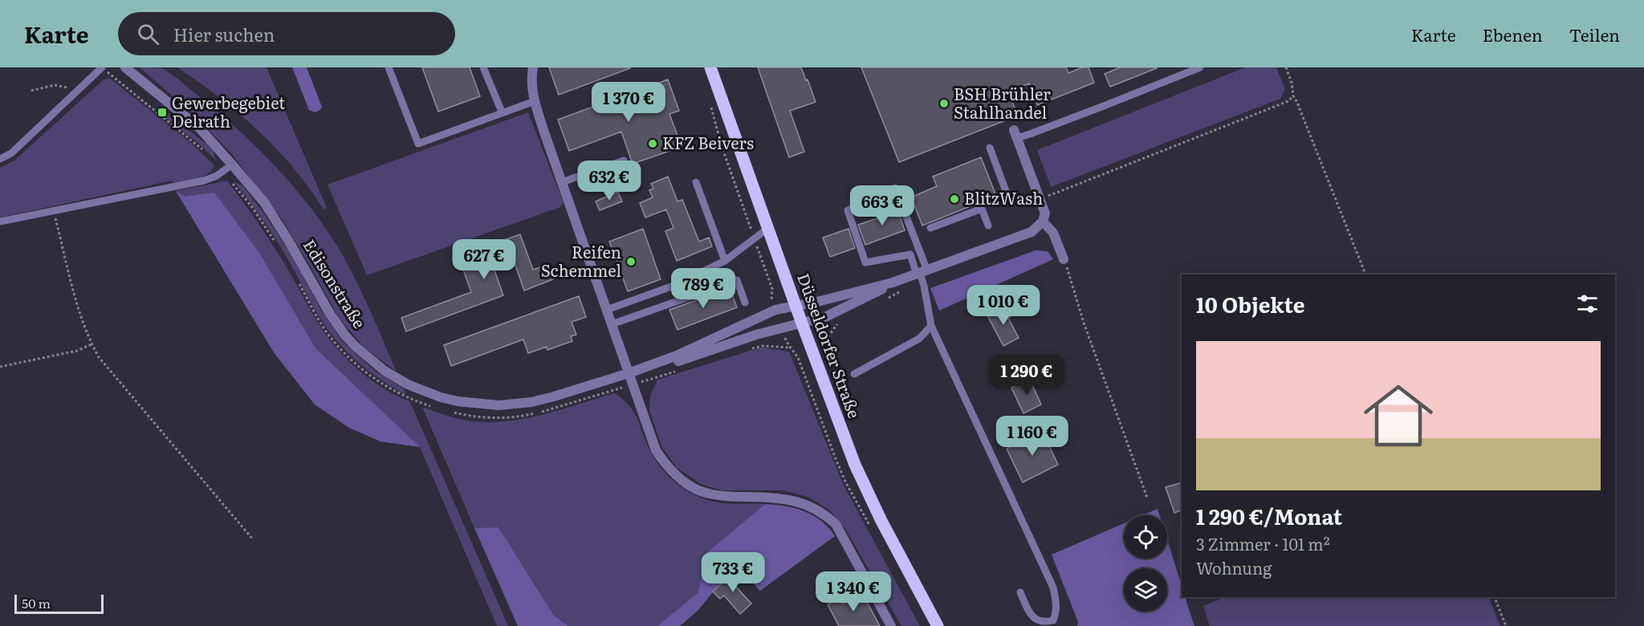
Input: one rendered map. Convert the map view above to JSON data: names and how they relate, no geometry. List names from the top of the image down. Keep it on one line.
{"streets":{"main road":["Düsseldorfer Straße"],"street":["Edisonstraße"]},"crossings":[["Edisonstraße","Düsseldorfer Straße"]],"places":{"other":["BSH Brühler Stahlhandel","KFZ Beivers","BlitzWash","Reifen Schemmel"],"transit":["Gewerbegebiet Delrath"]},"scale_bar":"50 m","page":{"header":"Karte","search":"Hier suchen","nav":["Karte","Ebenen","Teilen"],"price":["1 370 €","632 €","663 €","627 €","789 €","1 010 €","1 290 €","1 160 €","733 €","1 340 €"],"heading":"10 Objekte","list":[{"name":"1 290 €/Monat","note":"3 Zimmer · 101 m² · Wohnung"}],"scale":"50 m"}}
